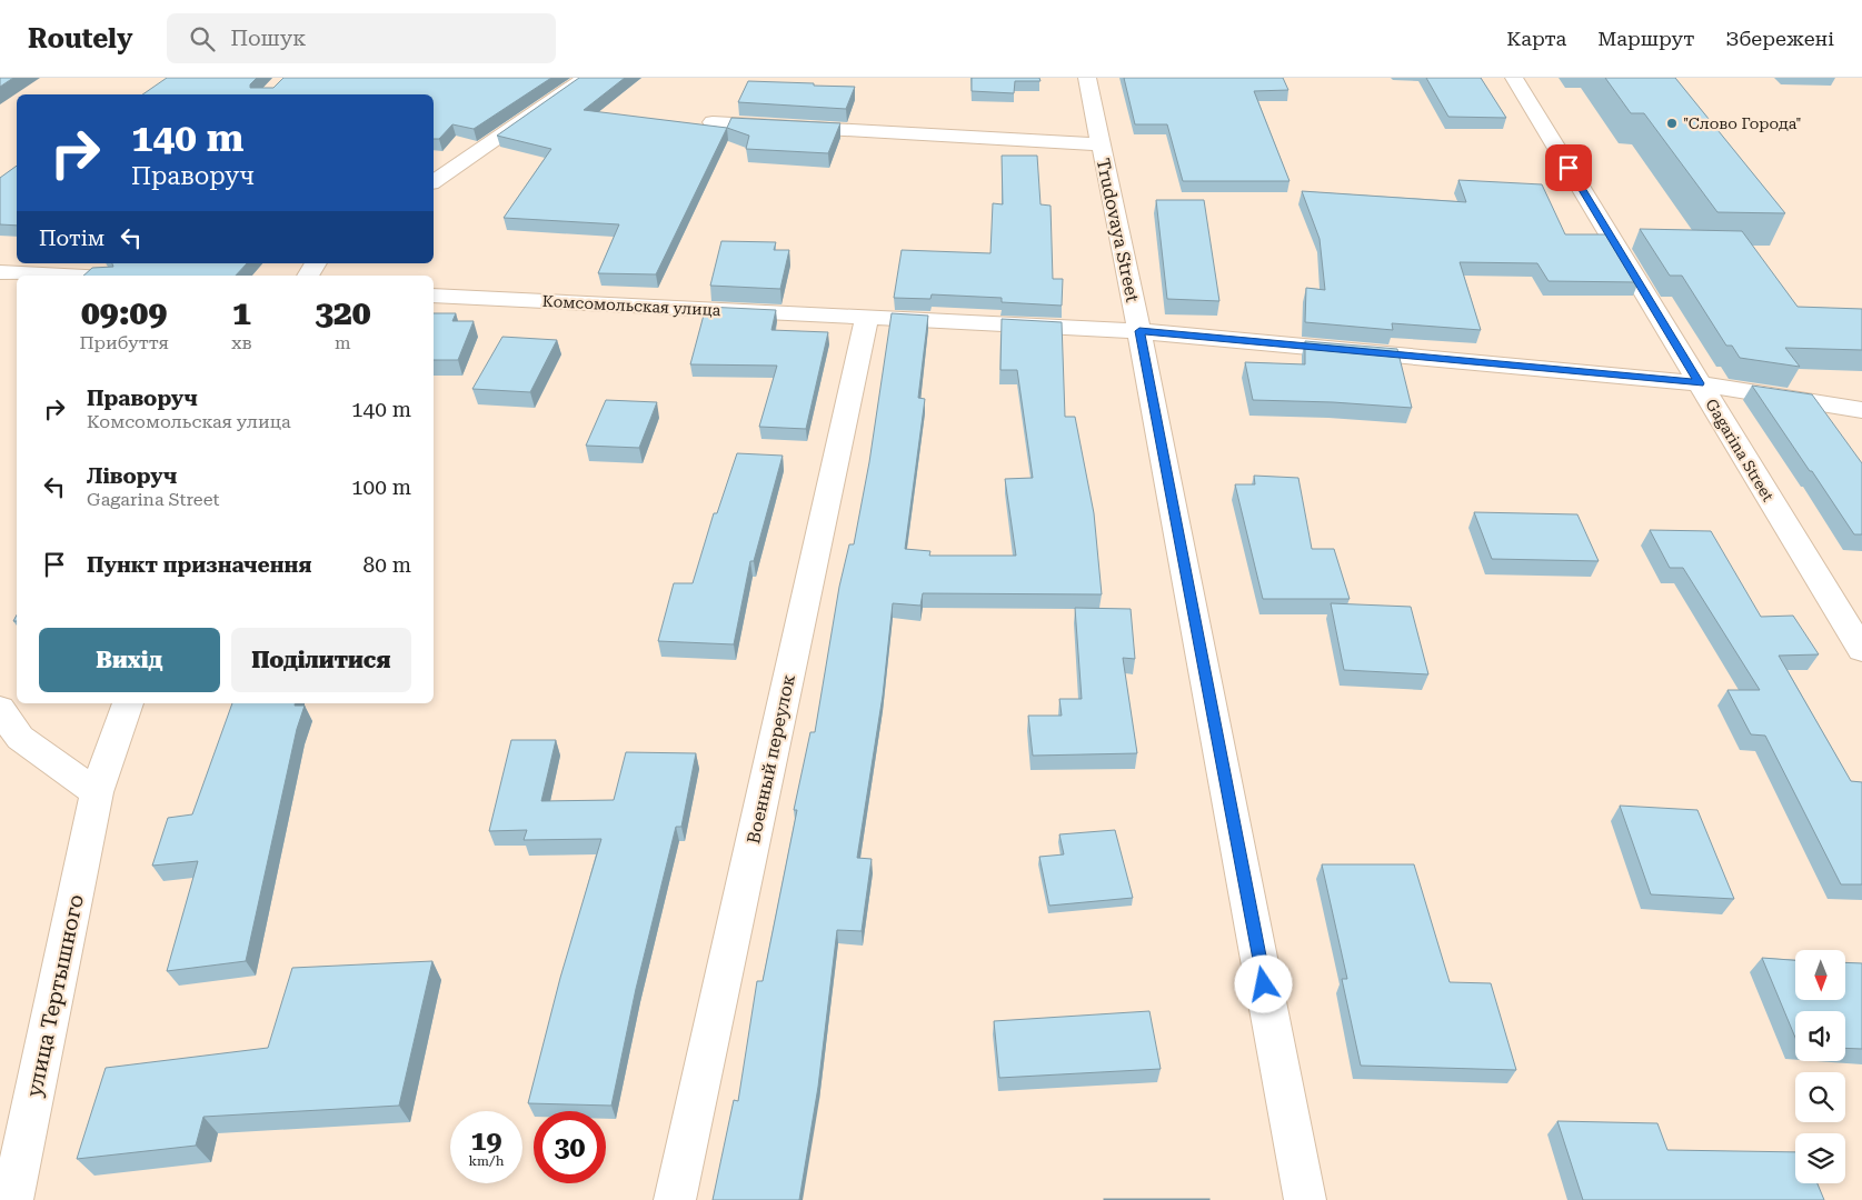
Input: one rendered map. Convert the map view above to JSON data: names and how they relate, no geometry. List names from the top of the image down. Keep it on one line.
{"streets":{"street":["Trudovaya Street","Комсомольская улица","Gagarina Street","Военный переулок","улица Тертышного"]},"crossings":[["Trudovaya Street","Комсомольская улица"],["Комсомольская улица","Gagarina Street"],["Комсомольская улица","Военный переулок"]],"places":["\"Слово Города\""],"north":"bottom","page":{"header":"Routely","search":"Пошук","nav":["Карта","Маршрут","Збережені"],"turn":["140 m","Праворуч"],"then":"Потім","eta":["09:09","Прибуття","1","хв","320","m"],"list":[{"name":"Праворуч","note":"Комсомольская улица","value":"140 m"},{"name":"Ліворуч","note":"Gagarina Street","value":"100 m"},{"name":"Пункт призначення","value":"80 m"}],"buttons":["Вихід","Поділитися"],"speed":"19 km/h","limit":"30"}}
